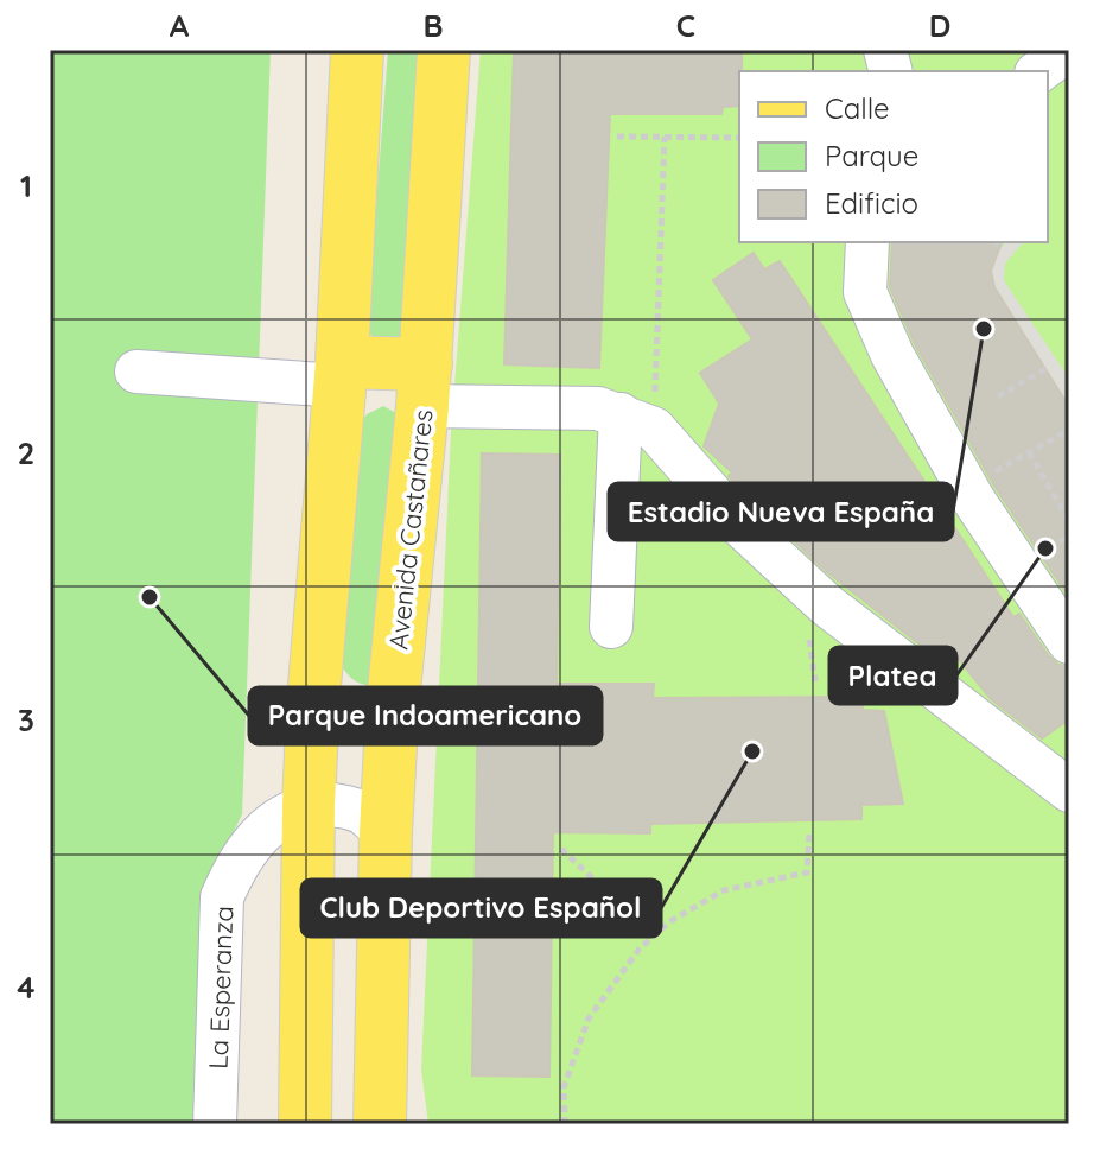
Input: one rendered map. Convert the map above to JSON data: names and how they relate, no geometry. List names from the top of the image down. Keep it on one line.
{"streets":{"main road":["Avenida Castañares"],"street":["La Esperanza"]},"places":["Estadio Nueva España","Platea","Parque Indoamericano","Club Deportivo Español"],"legend":["Calle","Parque","Edificio"],"grid":{"columns":["A","B","C","D"],"rows":["1","2","3","4"]}}
